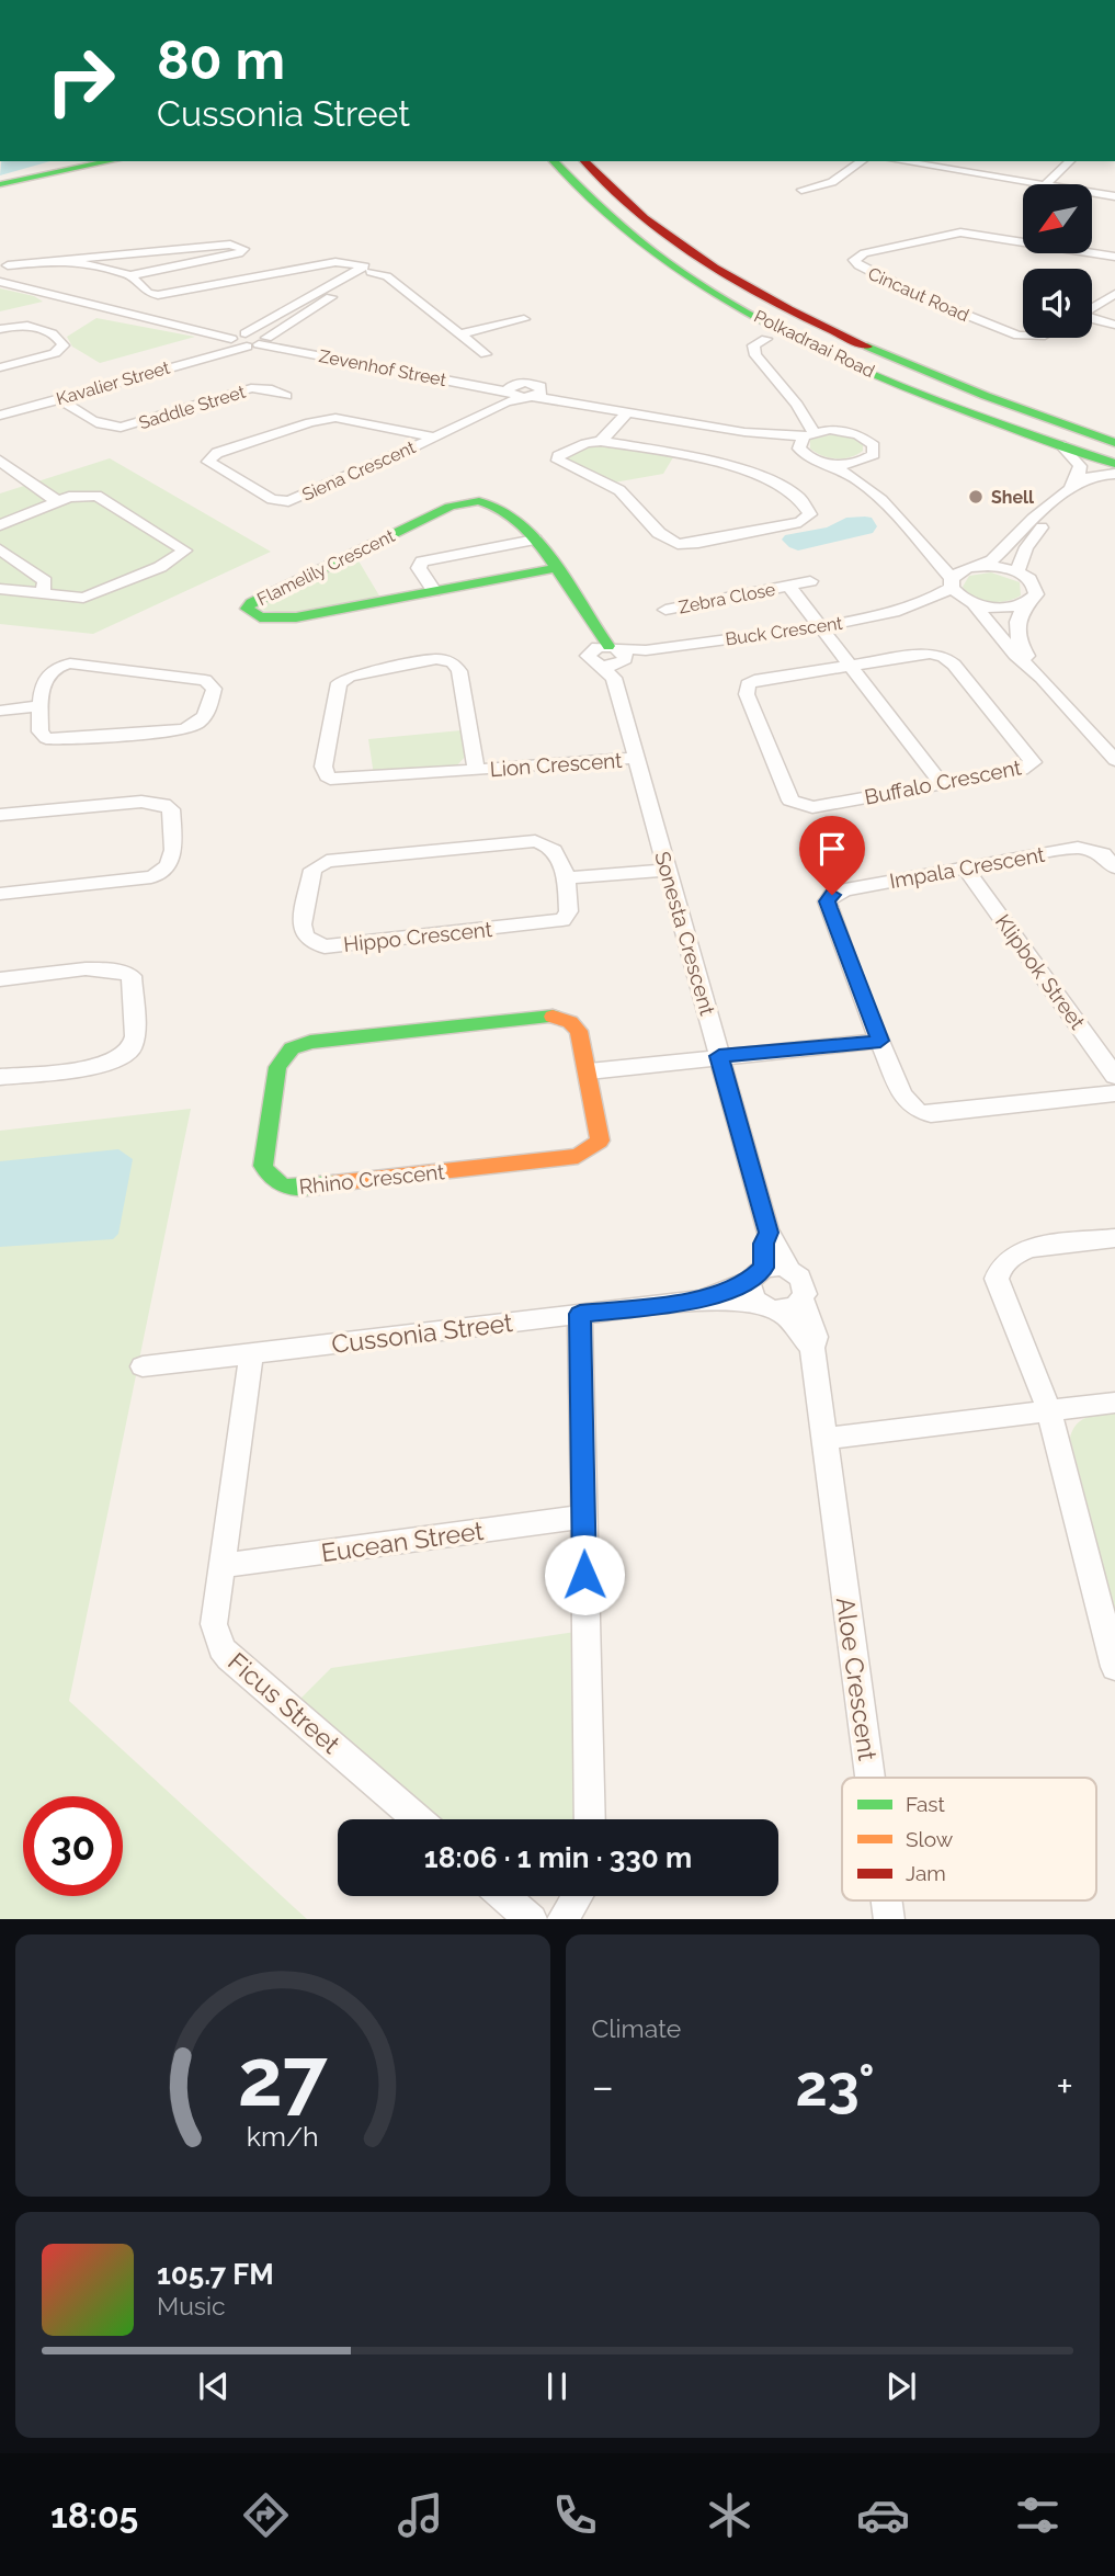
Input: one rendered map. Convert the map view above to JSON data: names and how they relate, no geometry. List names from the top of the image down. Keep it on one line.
{"streets":{"main road":["Polkadraai Road","Flamelily Crescent","Sonesta Crescent","Rhino Crescent"],"street":["Cincaut Road","Zevenhof Street","Kavalier Street","Saddle Street","Siena Crescent","Zebra Close","Buck Crescent","Lion Crescent","Buffalo Crescent","Impala Crescent","Hippo Crescent","Klipbok Street","Cussonia Street","Eucean Street","Aloe Crescent","Ficus Street"]},"crossings":[["Zevenhof Street","Kavalier Street"],["Zevenhof Street","Siena Crescent"],["Kavalier Street","Saddle Street"],["Flamelily Crescent","Sonesta Crescent"],["Zebra Close","Buck Crescent"],["Zebra Close","Buffalo Crescent"],["Buck Crescent","Sonesta Crescent"],["Lion Crescent","Sonesta Crescent"],["Impala Crescent","Klipbok Street"],["Sonesta Crescent","Cussonia Street"],["Sonesta Crescent","Aloe Crescent"],["Cussonia Street","Aloe Crescent"],["Cussonia Street","Ficus Street"],["Eucean Street","Ficus Street"]],"places":["Shell"],"legend":["Fast","Slow","Jam"],"north":"bottom left","page":{"turn":["80 m","Cussonia Street"],"limit":"30","trip":"18:06 · 1 min · 330 m","tile":"Climate","heat":["−","23°","+"],"song":["105.7 FM","Music"],"tabs":"18:05","gauge":["27","km/h"]}}
